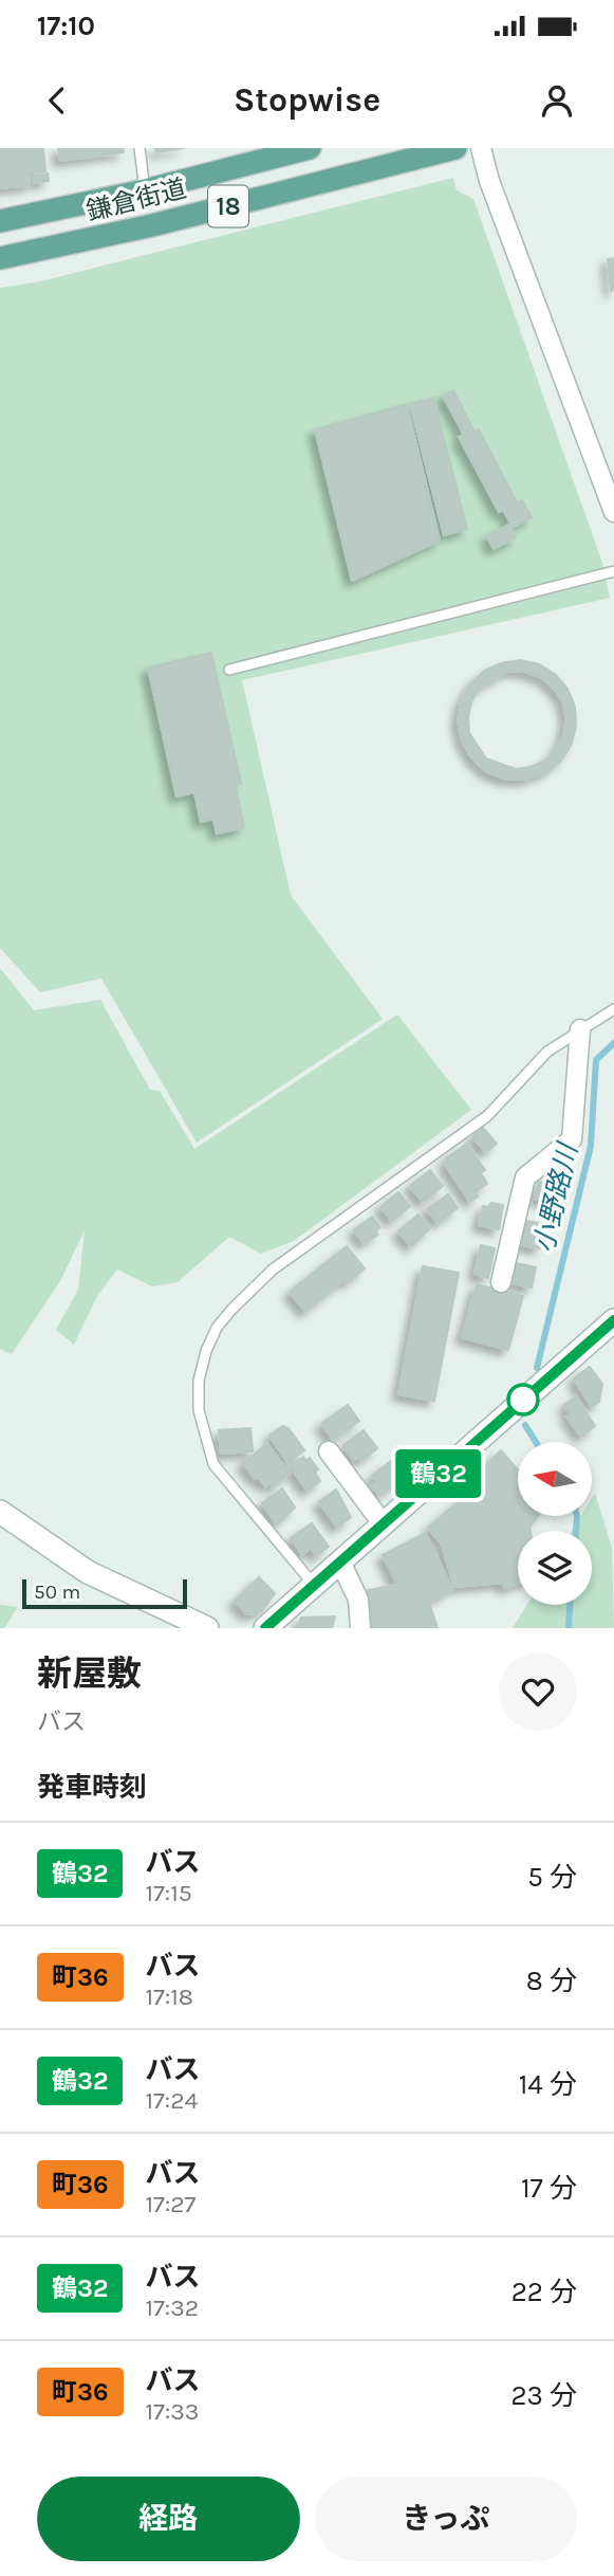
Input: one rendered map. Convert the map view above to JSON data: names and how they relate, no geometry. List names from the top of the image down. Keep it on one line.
{"streets":{"main road":["鎌倉街道","18"]},"water":["小野路川"],"lines":["bus line 鶴32"],"scale_bar":"50 m","north":"left","page":{"status":"17:10","header":"Stopwise","on_map":"鶴32","scale":"50 m","heading":[["新屋敷","バス"],"発車時刻"],"list":[{"mark":"鶴32","name":"バス","note":"17:15","value":"5 分"},{"mark":"町36","name":"バス","note":"17:18","value":"8 分"},{"mark":"鶴32","name":"バス","note":"17:24","value":"14 分"},{"mark":"町36","name":"バス","note":"17:27","value":"17 分"},{"mark":"鶴32","name":"バス","note":"17:32","value":"22 分"},{"mark":"町36","name":"バス","note":"17:33","value":"23 分"}],"buttons":["経路","きっぷ"]}}
